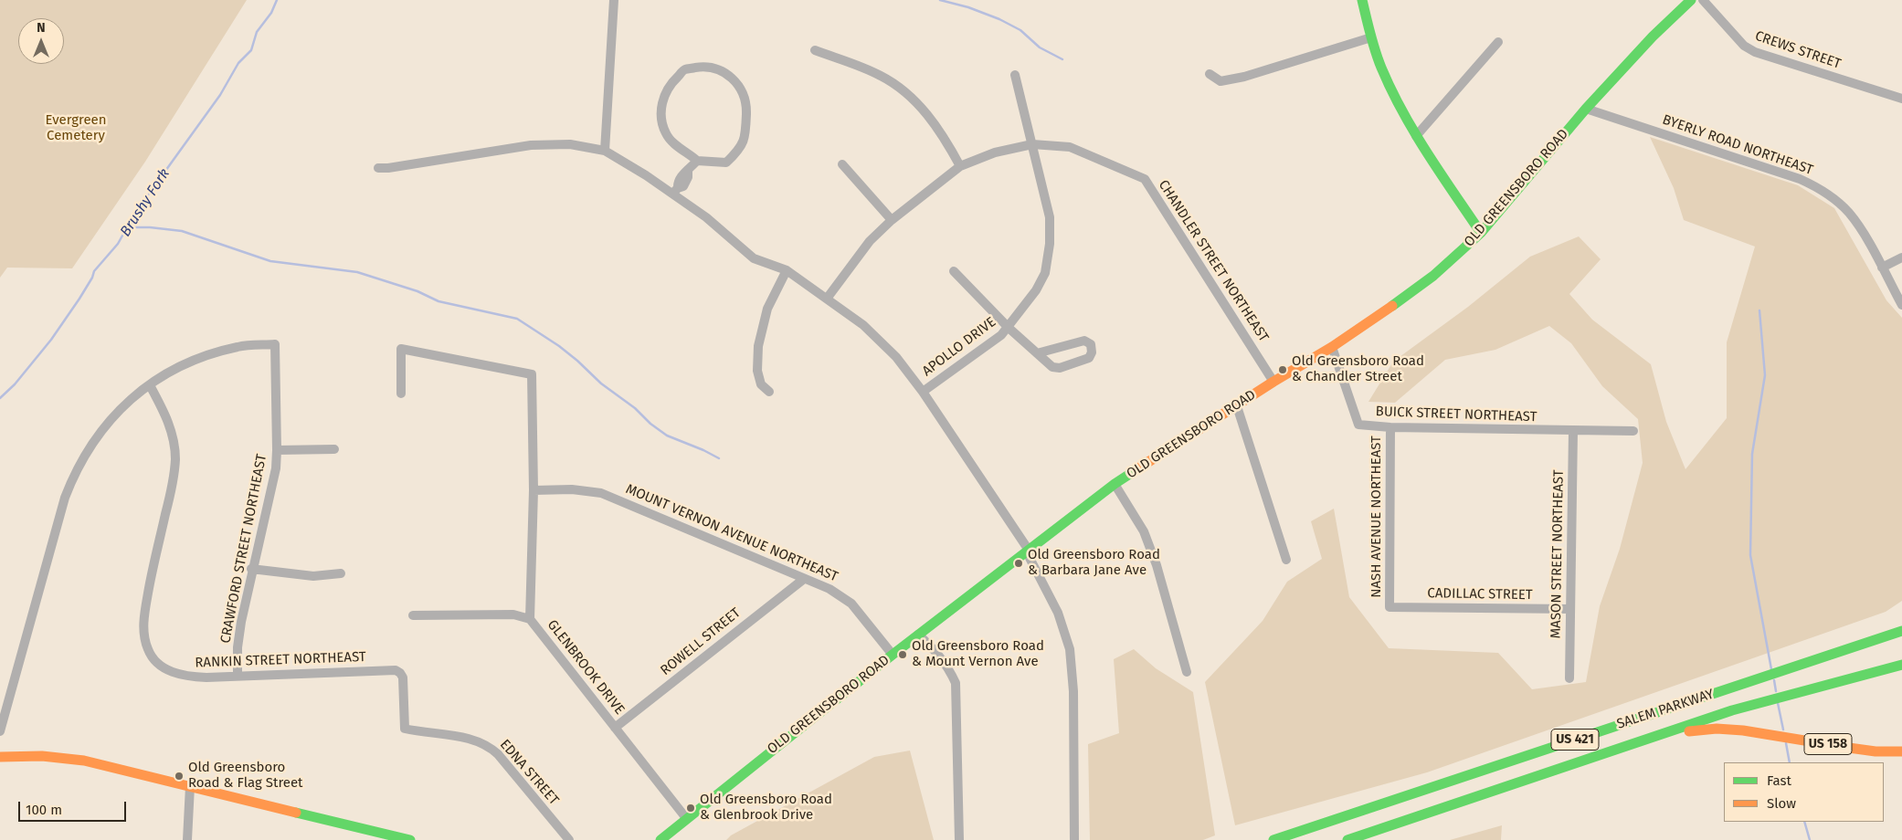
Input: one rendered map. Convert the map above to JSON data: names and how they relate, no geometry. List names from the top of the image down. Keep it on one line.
{"streets":{"main road":["OLD GREENSBORO ROAD","SALEM PARKWAY","US 421","US 158"],"street":["CREWS STREET","BYERLY ROAD NORTHEAST","CHANDLER STREET NORTHEAST","APOLLO DRIVE","BUICK STREET NORTHEAST","NASH AVENUE NORTHEAST","MOUNT VERNON AVENUE NORTHEAST","CRAWFORD STREET NORTHEAST","MASON STREET NORTHEAST","CADILLAC STREET","ROWELL STREET","RANKIN STREET NORTHEAST","GLENBROOK DRIVE","EDNA STREET"]},"crossings":[["BYERLY ROAD NORTHEAST","OLD GREENSBORO ROAD"],["OLD GREENSBORO ROAD","CHANDLER STREET NORTHEAST"],["OLD GREENSBORO ROAD","BUICK STREET NORTHEAST"],["OLD GREENSBORO ROAD","MOUNT VERNON AVENUE NORTHEAST"],["OLD GREENSBORO ROAD","GLENBROOK DRIVE"],["CHANDLER STREET NORTHEAST","APOLLO DRIVE"],["BUICK STREET NORTHEAST","NASH AVENUE NORTHEAST"],["BUICK STREET NORTHEAST","MASON STREET NORTHEAST"],["NASH AVENUE NORTHEAST","CADILLAC STREET"],["MOUNT VERNON AVENUE NORTHEAST","ROWELL STREET"],["MOUNT VERNON AVENUE NORTHEAST","GLENBROOK DRIVE"],["CRAWFORD STREET NORTHEAST","RANKIN STREET NORTHEAST"],["MASON STREET NORTHEAST","CADILLAC STREET"],["ROWELL STREET","GLENBROOK DRIVE"],["RANKIN STREET NORTHEAST","EDNA STREET"],["SALEM PARKWAY","US 158"]],"water":["Brushy Fork"],"parks":["Evergreen Cemetery"],"places":["Old Greensboro Road & Chandler Street","Old Greensboro Road & Barbara Jane Ave","Old Greensboro Road & Mount Vernon Ave","Old Greensboro Road & Flag Street","Old Greensboro Road & Glenbrook Drive"],"legend":["Fast","Slow"],"scale_bar":"100 m","north":"top"}
